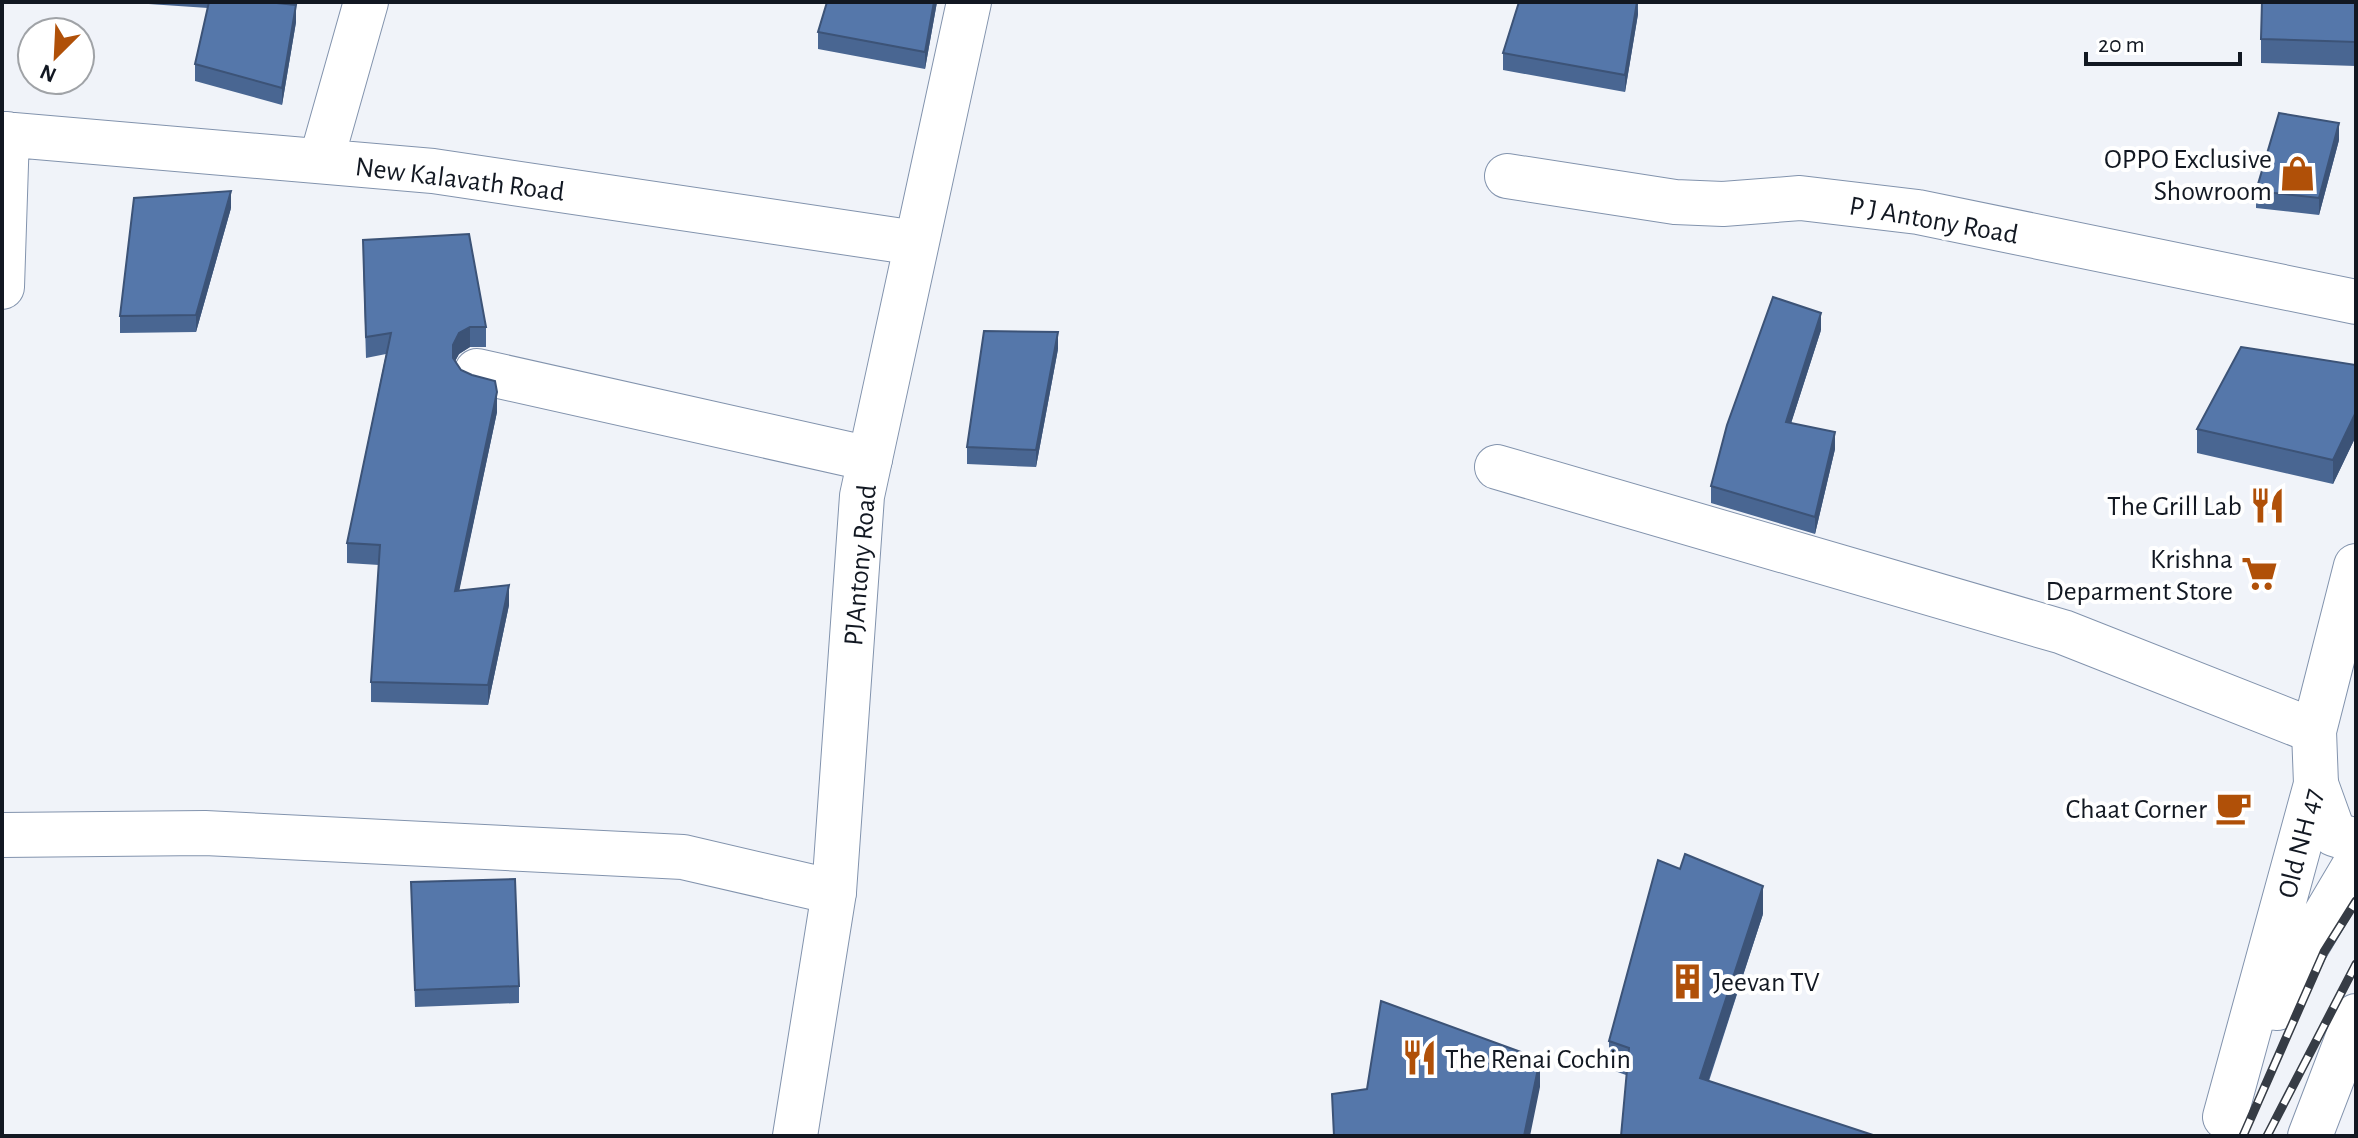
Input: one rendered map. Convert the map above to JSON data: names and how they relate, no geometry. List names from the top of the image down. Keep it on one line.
{"streets":{"street":["New Kalavath Road","P J Antony Road","PJAntony Road","Old NH 47"]},"crossings":[["New Kalavath Road","PJAntony Road"]],"places":{"shop":["OPPO Exclusive Showroom"],"restaurant":["The Grill Lab","The Renai Cochin"],"supermarket":["Krishna Deparment Store"],"cafe":["Chaat Corner"],"building":["Jeevan TV"]},"scale_bar":"20 m","north":"bottom left"}
